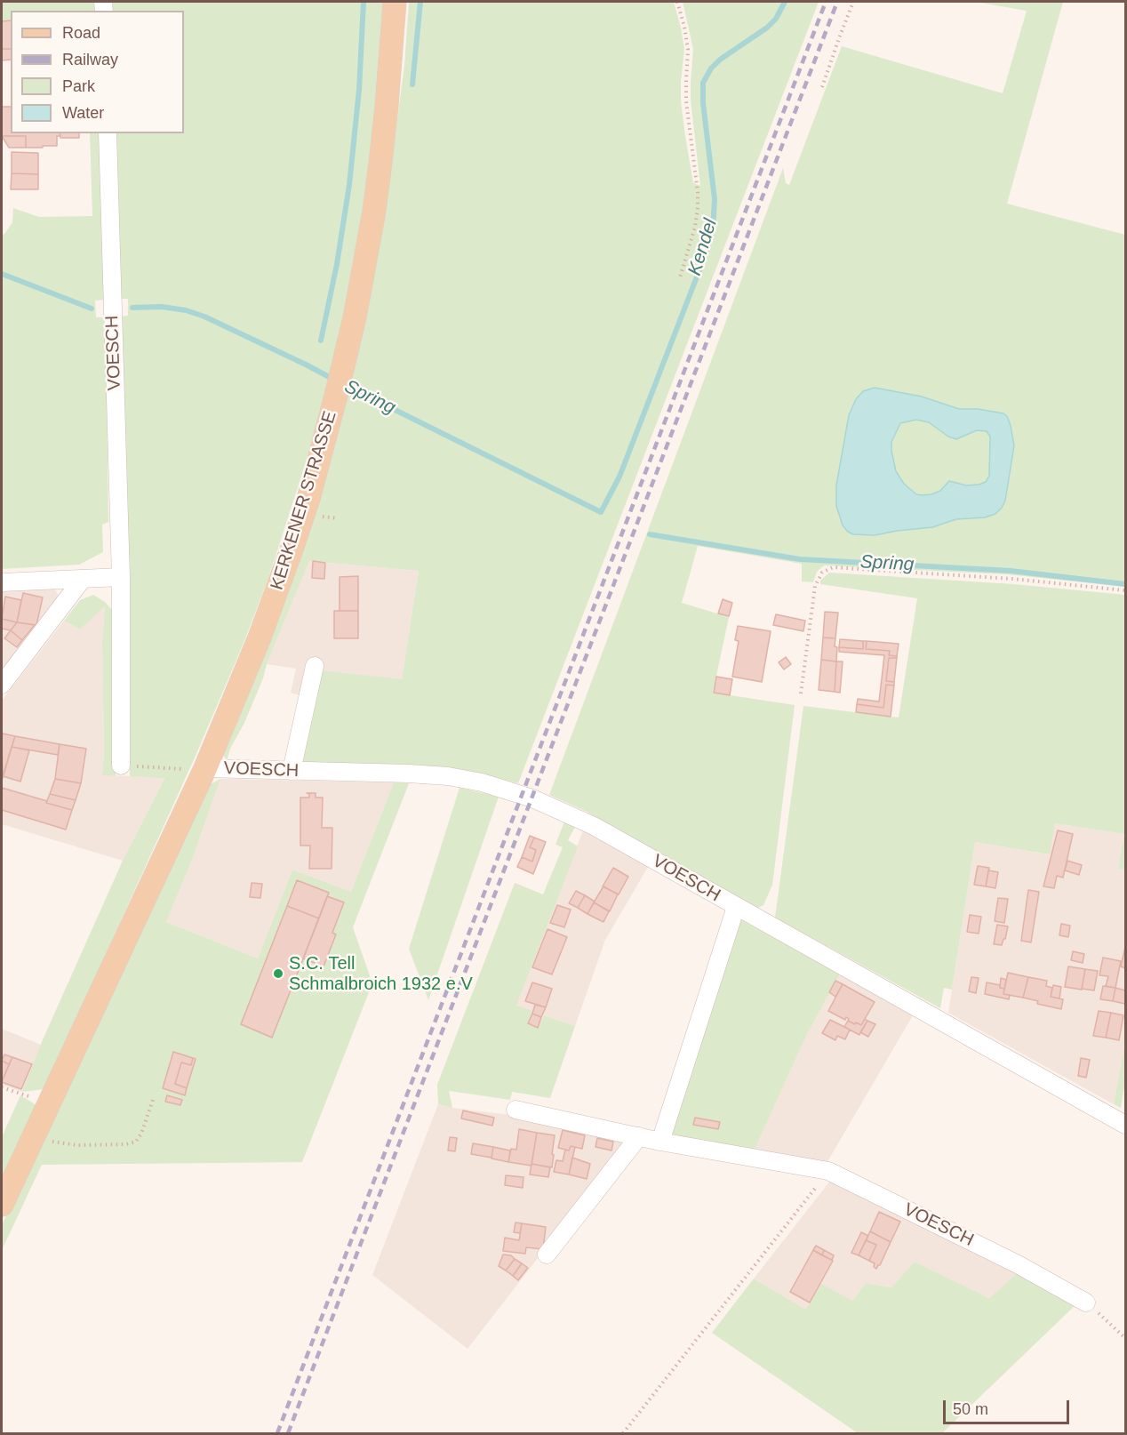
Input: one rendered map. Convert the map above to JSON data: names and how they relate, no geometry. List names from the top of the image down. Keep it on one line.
{"streets":{"main road":["VOESCH","KERKENER STRASSE"]},"crossings":[["VOESCH","KERKENER STRASSE"]],"water":["Kendel","Spring"],"places":["S.C. Tell Schmalbroich 1932 e.V"],"legend":["Road","Railway","Park","Water"],"scale_bar":"50 m"}
